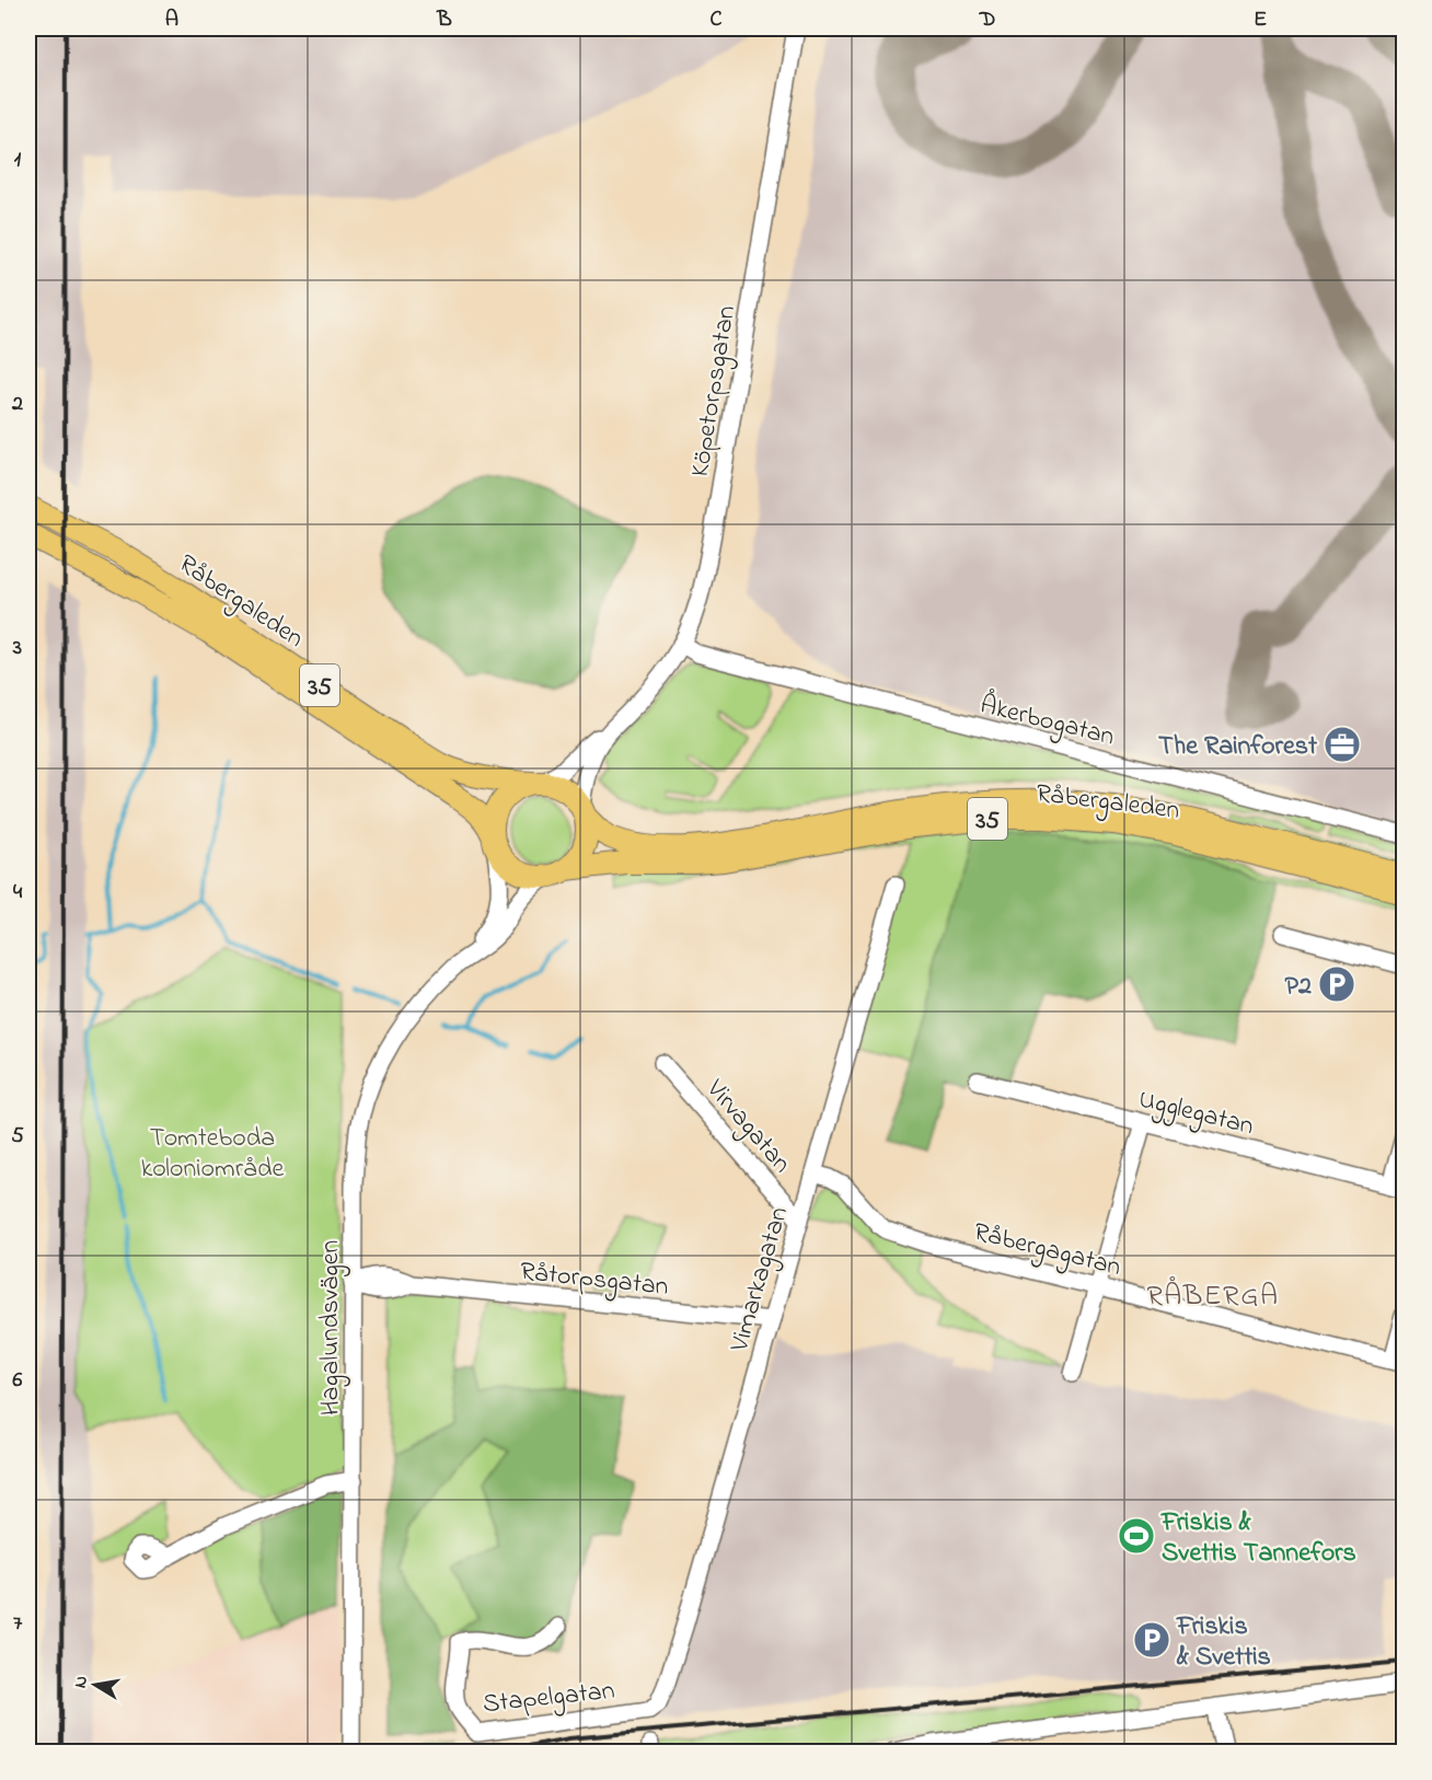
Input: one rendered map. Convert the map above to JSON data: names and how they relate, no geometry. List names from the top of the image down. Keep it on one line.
{"streets":{"main road":["Råbergaleden","35"],"street":["Köpetorpsgatan","Åkerbogatan","Ugglegatan","Virvagatan","Råbergagatan","Råtorpsgatan","Vimarkagatan","Hagalundsvägen","Stapelgatan"]},"crossings":[["Köpetorpsgatan","Råbergaleden"],["Köpetorpsgatan","35"],["Köpetorpsgatan","Åkerbogatan"],["Köpetorpsgatan","Hagalundsvägen"],["Råbergaleden","35"],["Råbergaleden","Hagalundsvägen"],["35","Hagalundsvägen"],["Virvagatan","Vimarkagatan"],["Råbergagatan","Vimarkagatan"],["Råtorpsgatan","Vimarkagatan"],["Råtorpsgatan","Hagalundsvägen"],["Vimarkagatan","Stapelgatan"]],"districts":["RÅBERGA"],"parks":["Tomteboda koloniområde"],"places":{"office":["The Rainforest"],"parking":["P2","Friskis & Svettis"],"sports":["Friskis & Svettis Tannefors"]},"north":"left","grid":{"columns":["A","B","C","D","E"],"rows":["1","2","3","4","5","6","7"]}}
